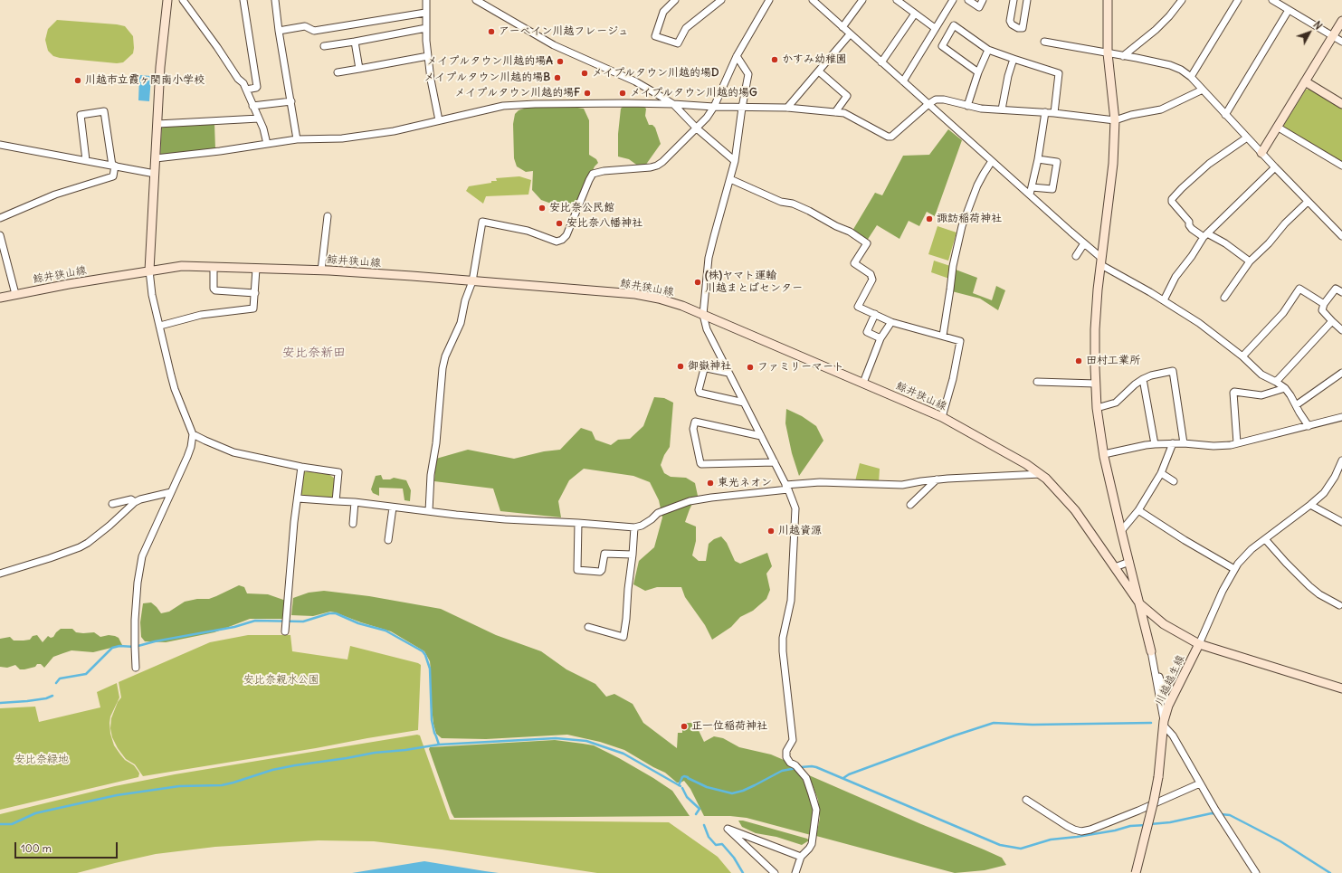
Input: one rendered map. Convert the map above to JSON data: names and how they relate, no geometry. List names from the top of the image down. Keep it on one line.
{"streets":{"main road":["鯨井狭山線","川越越生線"]},"crossings":[["鯨井狭山線","川越越生線"]],"districts":["安比奈新田"],"parks":["安比奈親水公園","安比奈緑地"],"places":["アーベイン川越フレージュ","かすみ幼稚園","メイプルタウン川越的場A","メイプルタウン川越的場D","メイプルタウン川越的場B","川越市立霞ヶ関南小学校","メイプルタウン川越的場F","メイプルタウン川越的場G","安比奈公民館","諏訪稲荷神社","安比奈八幡神社","(株)ヤマト運輸 川越まとばセンター","田村工業所","御嶽神社","ファミリーマート","東光ネオン","川越資源","正一位稲荷神社"],"scale_bar":"100 m","north":"top right"}
